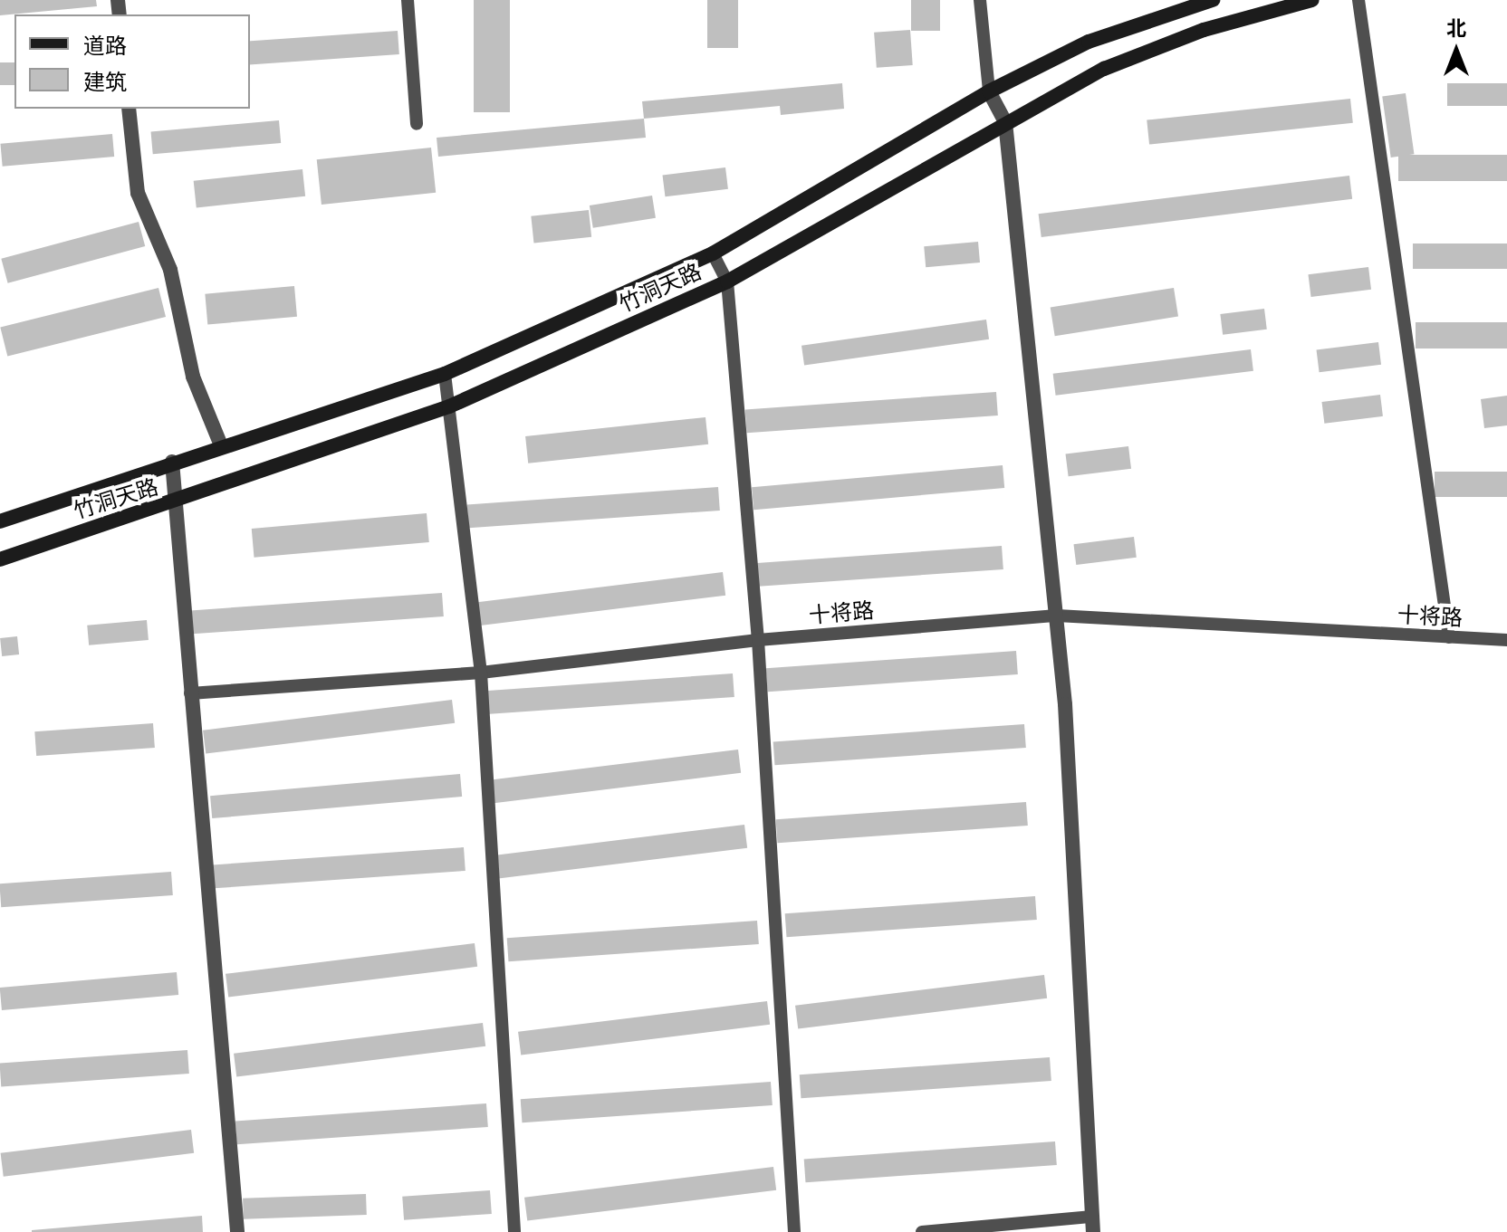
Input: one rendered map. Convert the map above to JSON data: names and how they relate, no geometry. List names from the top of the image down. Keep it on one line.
{"streets":{"main road":["竹洞天路"],"lane":["十将路"]},"legend":["道路","建筑"],"north":"top"}
